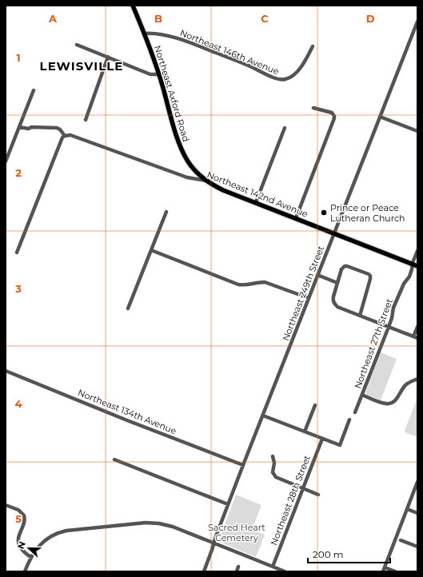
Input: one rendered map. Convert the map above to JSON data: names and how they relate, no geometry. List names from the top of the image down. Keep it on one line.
{"streets":{"main road":["Northeast Axford Road","Northeast 142nd Avenue"],"street":["Northeast 146th Avenue","Northeast 249th Street","Northeast 27th Street","Northeast 134th Avenue","Northeast 28th Street"]},"crossings":[["Northeast 146th Avenue","Northeast Axford Road"],["Northeast Axford Road","Northeast 142nd Avenue"],["Northeast 142nd Avenue","Northeast 249th Street"],["Northeast 142nd Avenue","Northeast 27th Street"],["Northeast 249th Street","Northeast 134th Avenue"]],"districts":["LEWISVILLE"],"parks":["Sacred Heart Cemetery"],"places":["Prince or Peace Lutheran Church"],"scale_bar":"200 m","north":"left","grid":{"columns":["A","B","C","D"],"rows":["1","2","3","4","5"]}}
